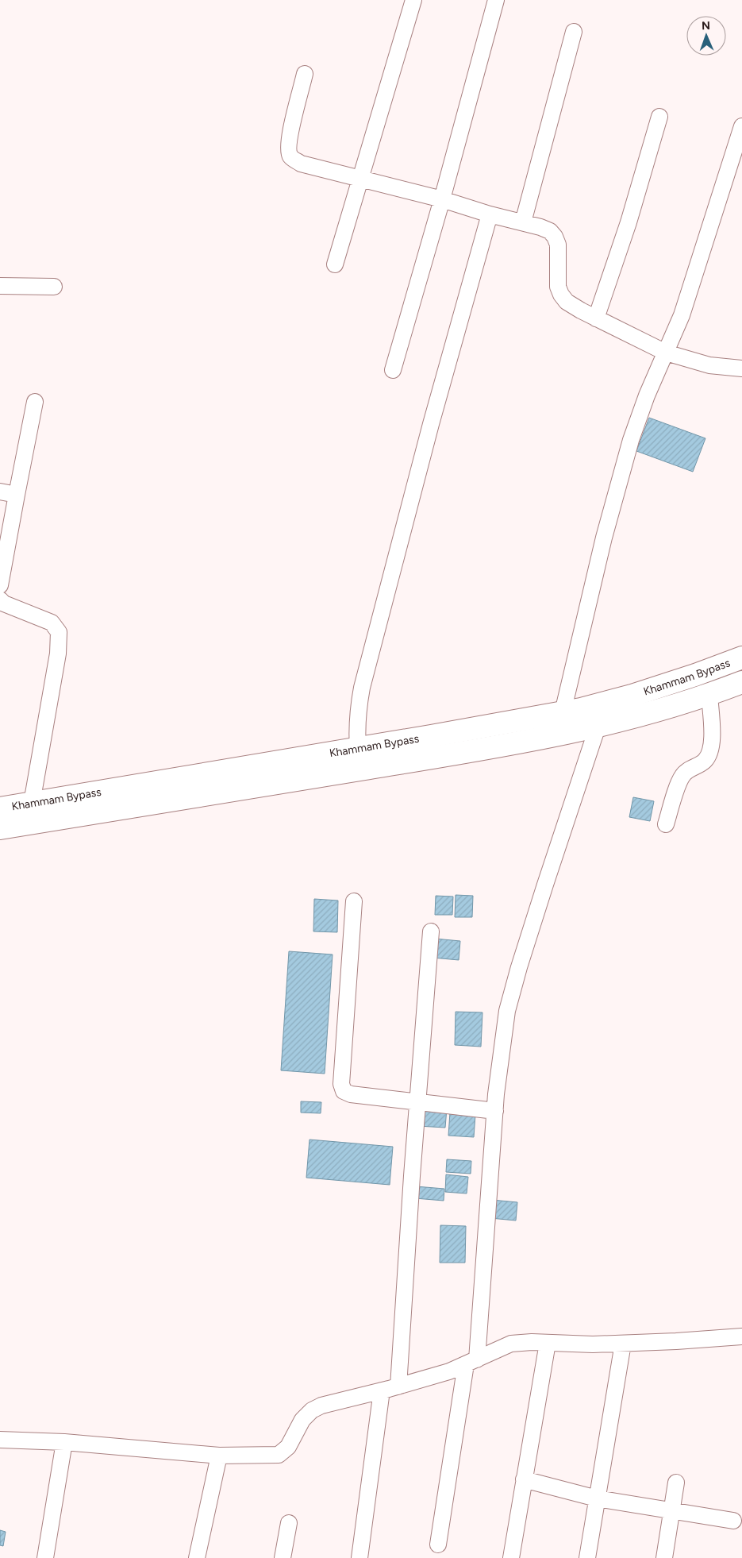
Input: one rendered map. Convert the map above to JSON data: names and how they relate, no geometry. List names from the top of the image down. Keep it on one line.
{"streets":{"highway":["Khammam Bypass"]},"north":"top"}
